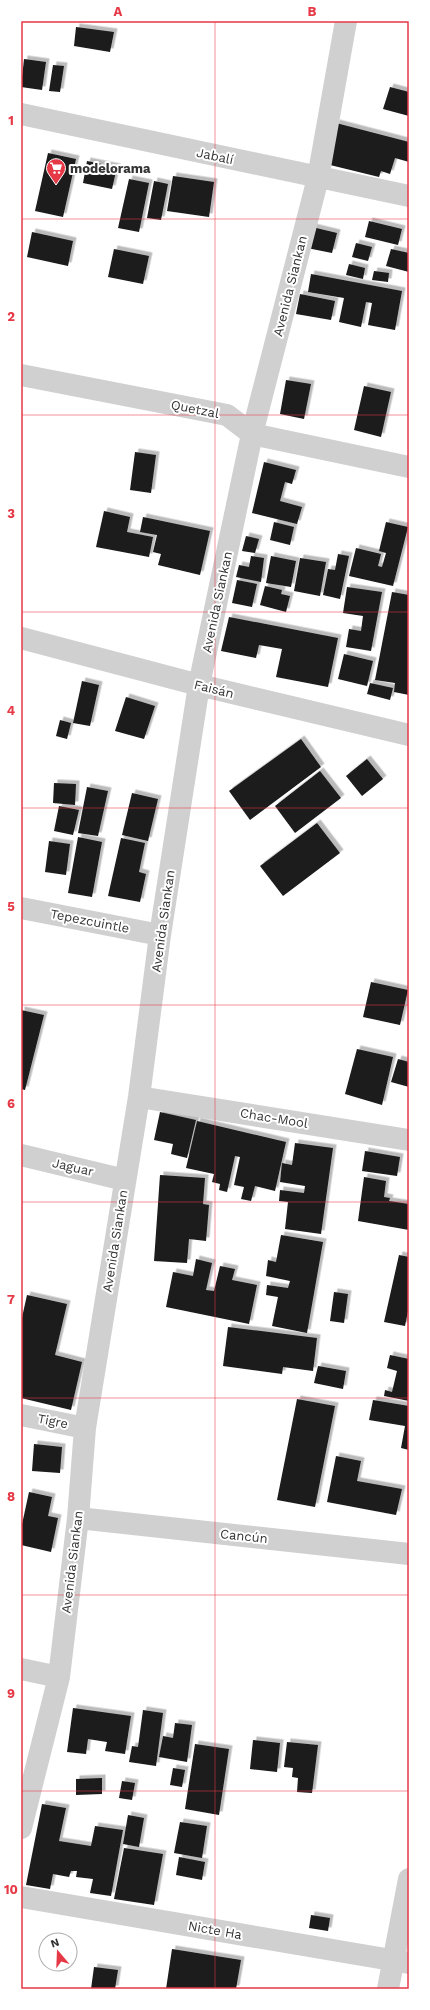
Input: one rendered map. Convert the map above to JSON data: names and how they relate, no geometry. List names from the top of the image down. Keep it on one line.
{"streets":{"street":["Jabalí","Avenida Siankan","Quetzal","Faisán","Tepezcuintle","Chac-Mool","Jaguar","Tigre","Cancún","Nicte Ha"]},"crossings":[["Jabalí","Avenida Siankan"],["Avenida Siankan","Quetzal"],["Avenida Siankan","Faisán"],["Avenida Siankan","Tepezcuintle"],["Avenida Siankan","Chac-Mool"],["Avenida Siankan","Jaguar"],["Avenida Siankan","Tigre"],["Avenida Siankan","Cancún"]],"places":{"supermarket":["modelorama"]},"north":"top","grid":{"columns":["A","B"],"rows":["1","2","3","4","5","6","7","8","9","10"]}}
